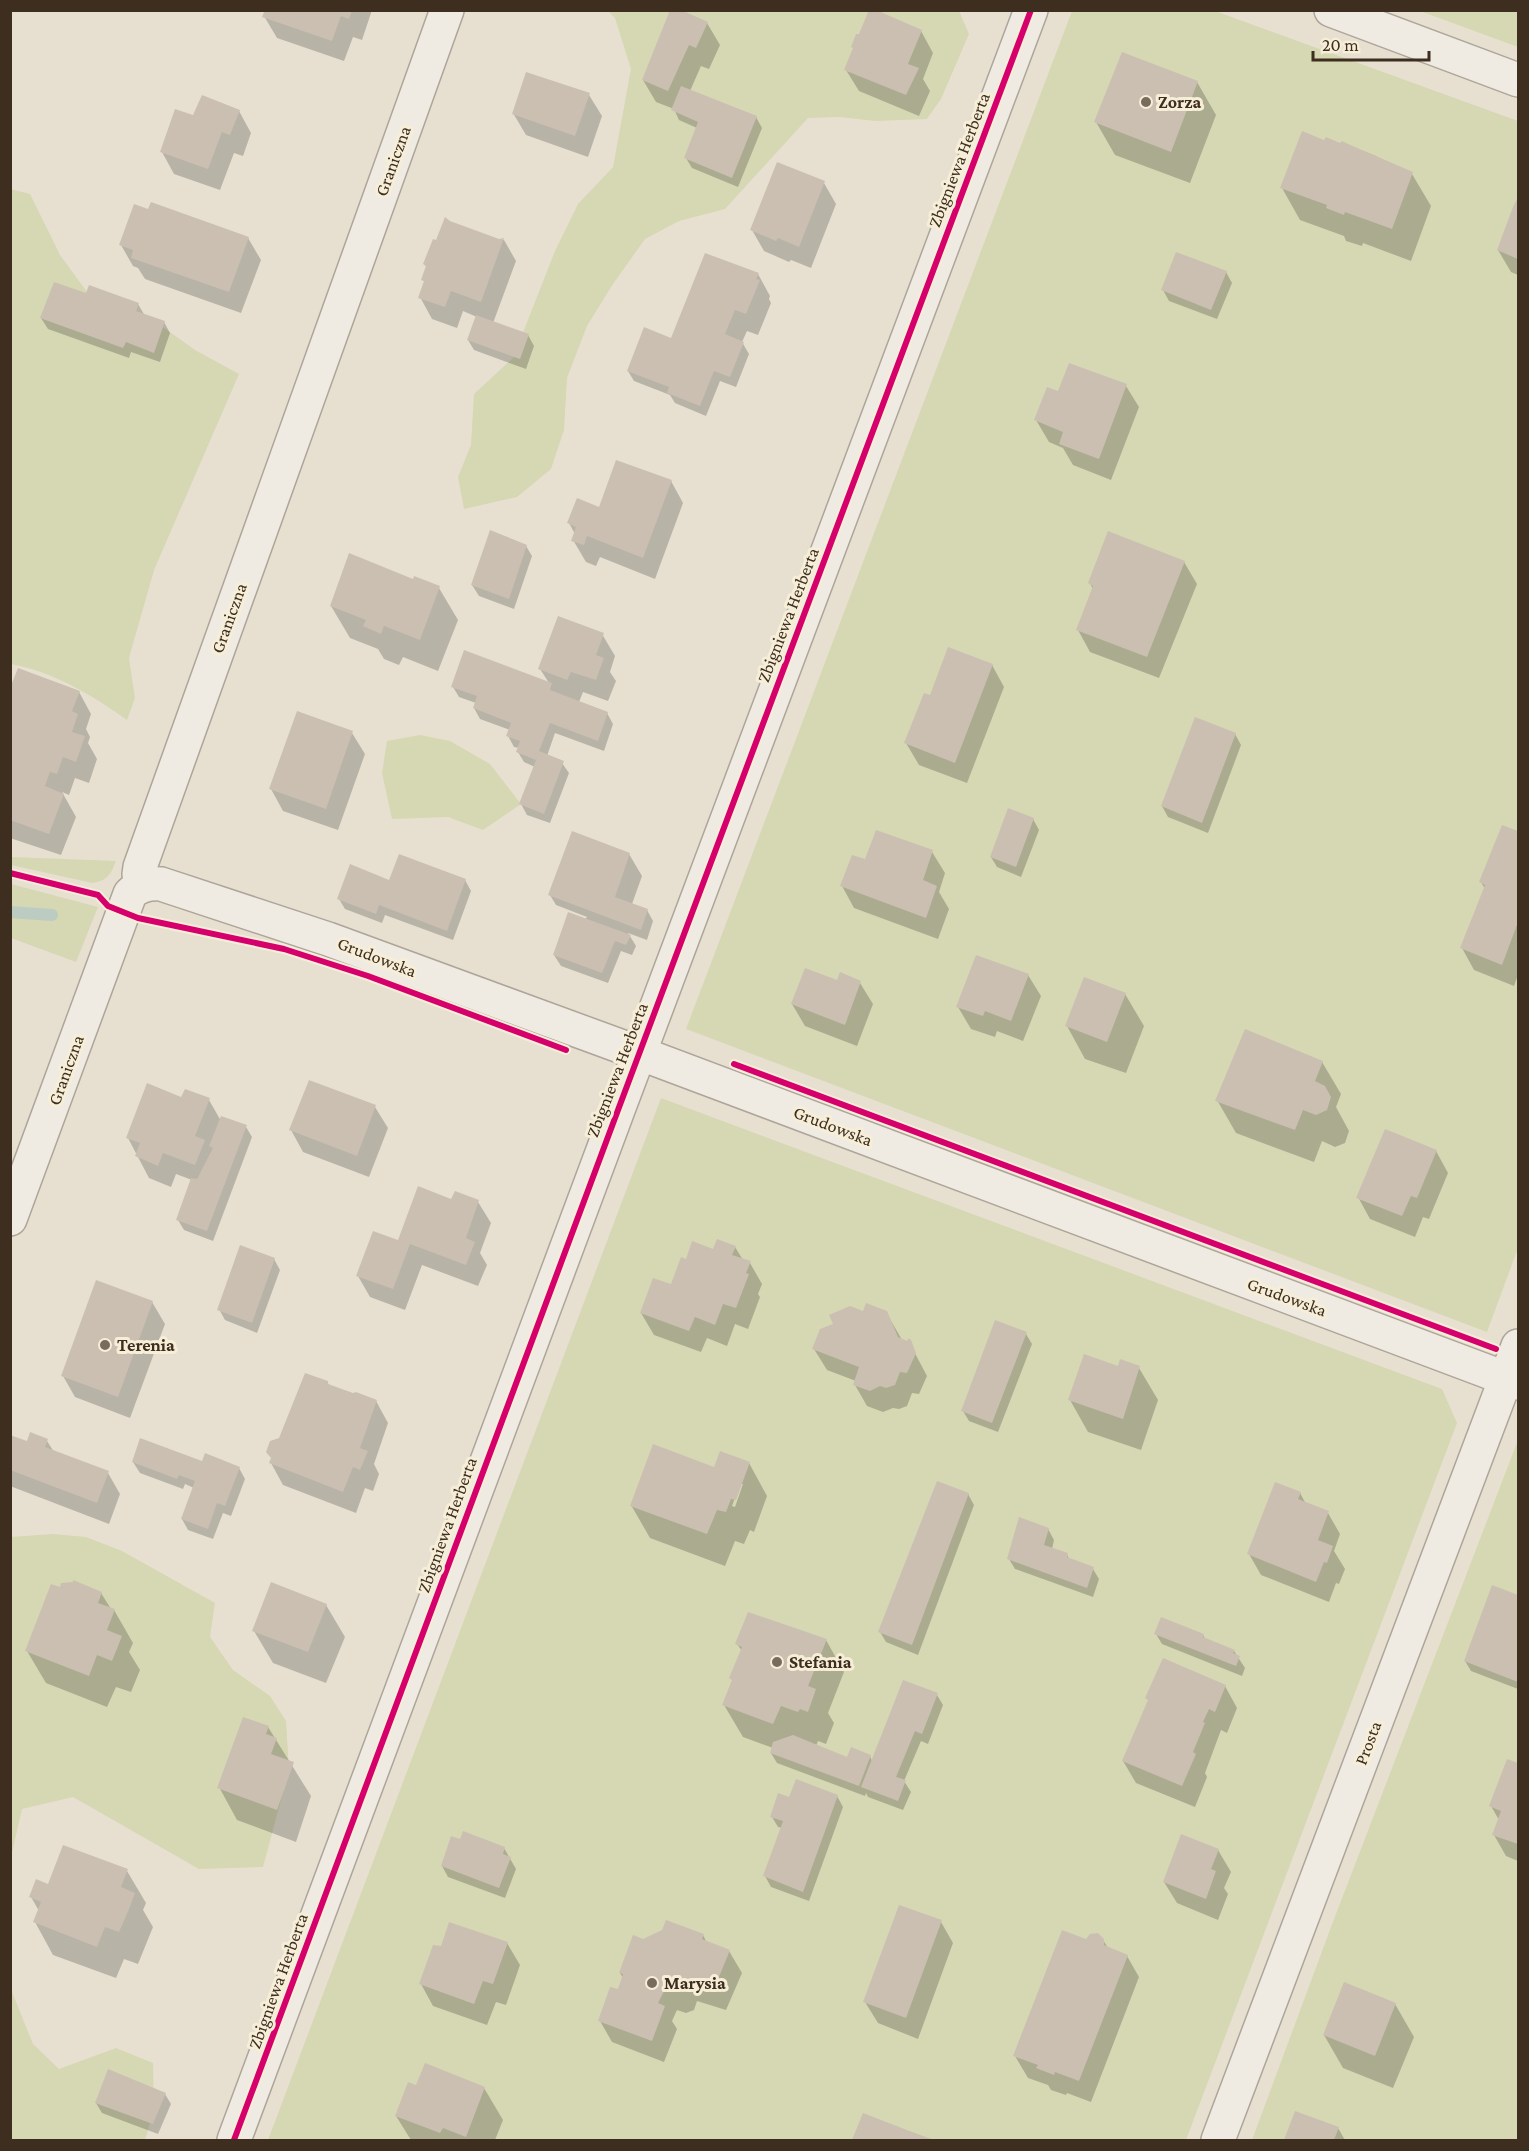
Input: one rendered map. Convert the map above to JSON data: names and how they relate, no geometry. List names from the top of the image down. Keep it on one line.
{"streets":{"street":["Zbigniewa Herberta","Graniczna","Grudowska","Prosta"]},"crossings":[["Zbigniewa Herberta","Grudowska"],["Graniczna","Grudowska"],["Grudowska","Prosta"]],"places":["Zorza","Terenia","Stefania","Marysia"],"scale_bar":"20 m"}
